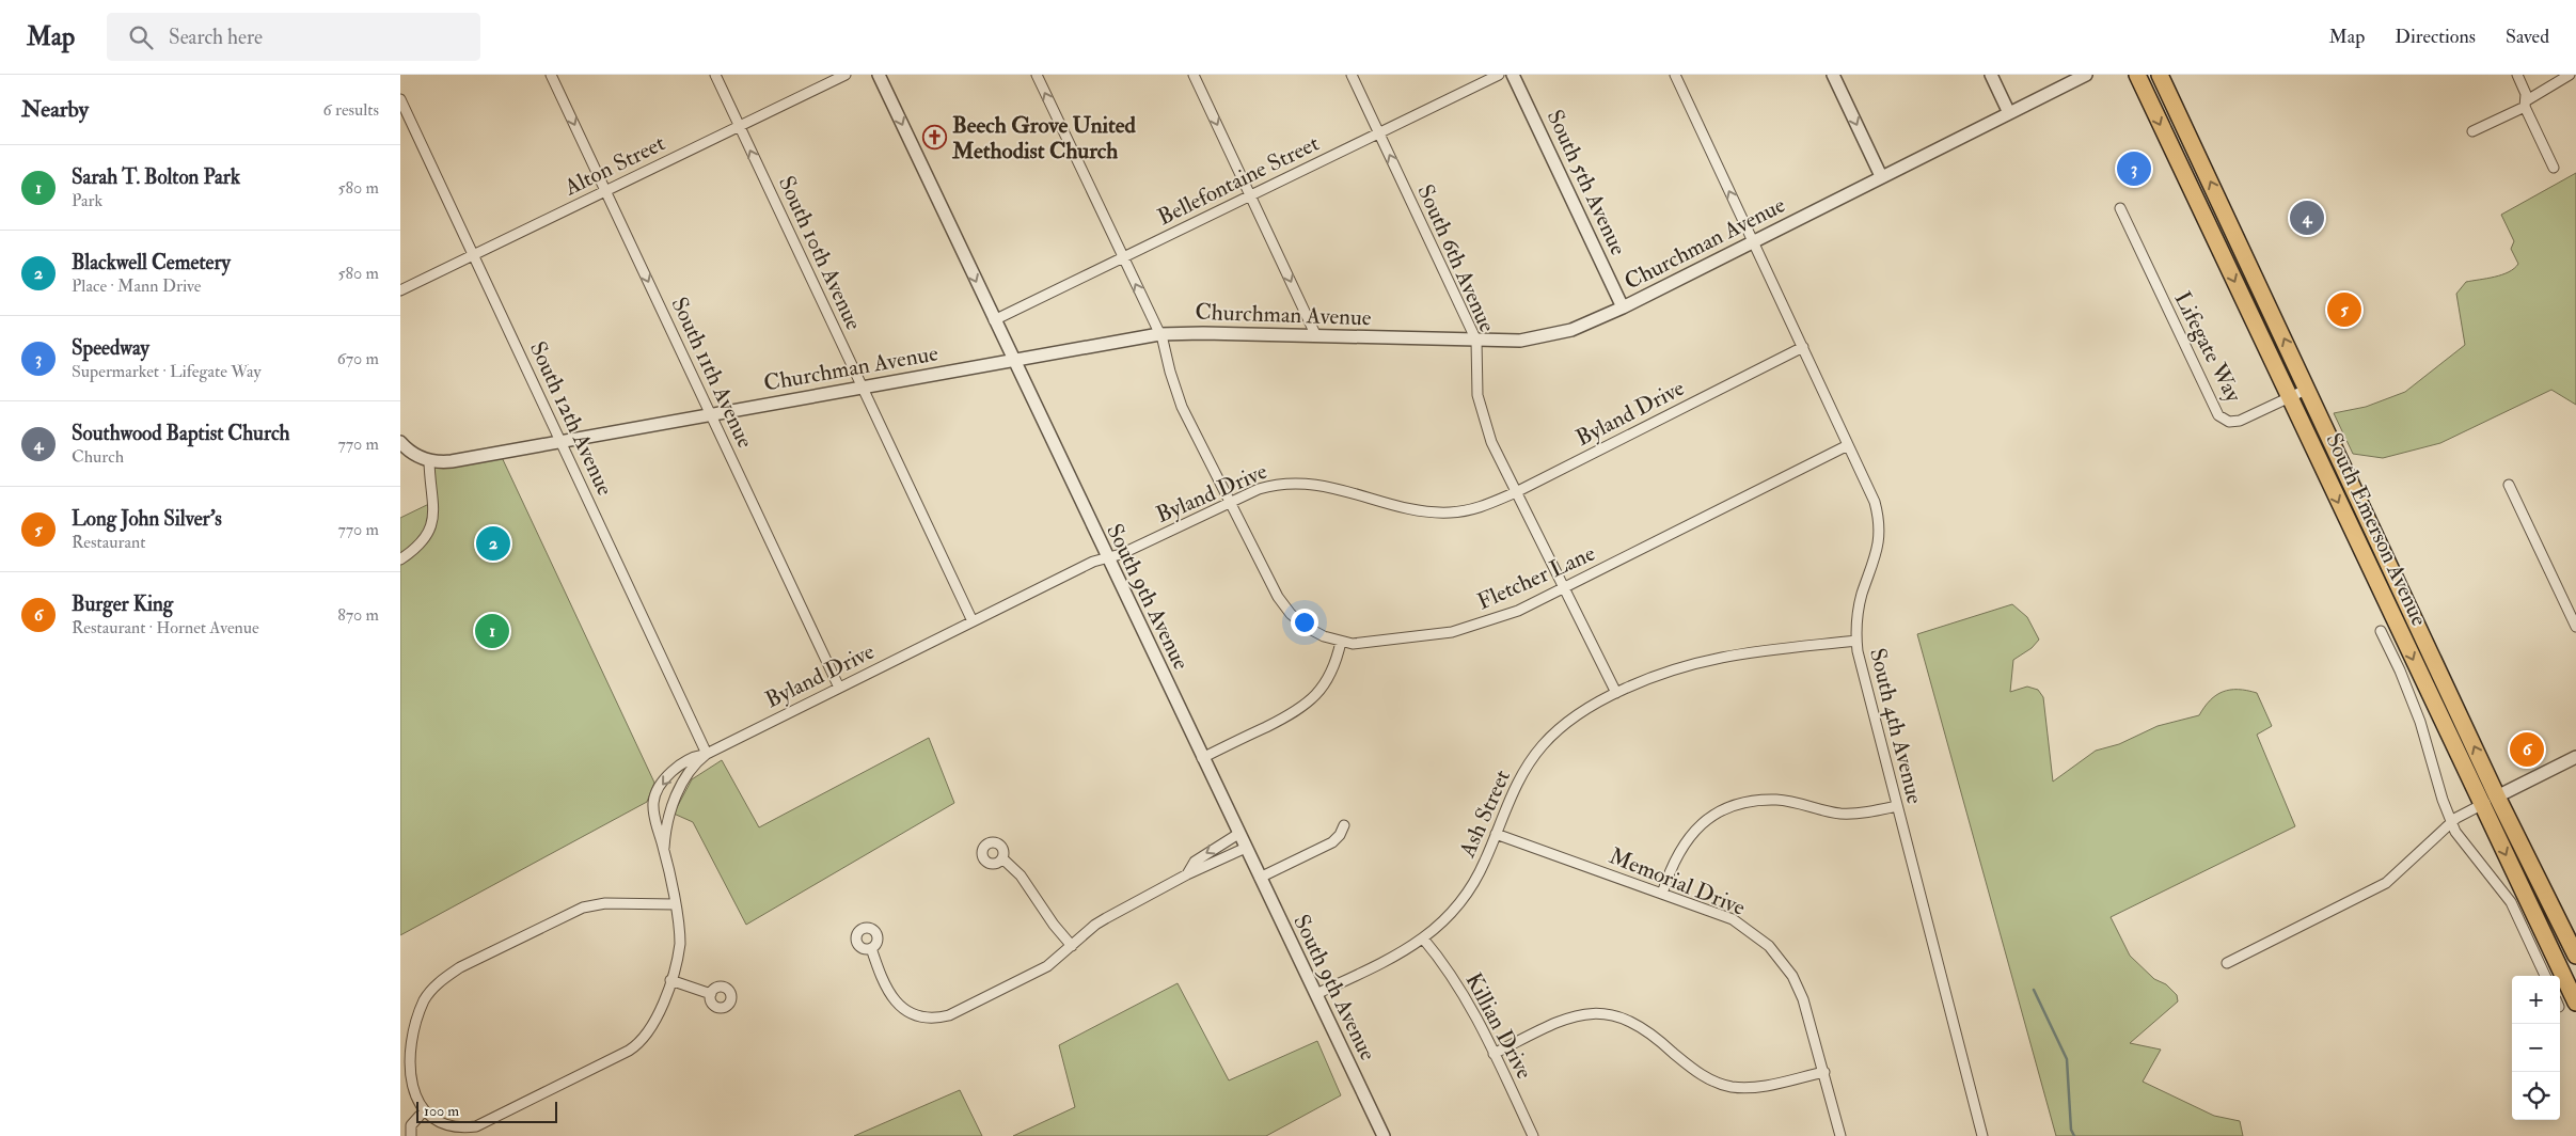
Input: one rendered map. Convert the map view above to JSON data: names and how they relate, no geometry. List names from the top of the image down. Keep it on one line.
{"streets":{"main road":["South Emerson Avenue"],"street":["Alton Street","Bellefontaine Street","South 5th Avenue","Churchman Avenue","South 10th Avenue","South 6th Avenue","Lifegate Way","South 11th Avenue","Byland Drive","South 12th Avenue","Fletcher Lane","South 9th Avenue","South 4th Avenue","Ash Street","Memorial Drive","Killian Drive"]},"crossings":[["Alton Street","South 10th Avenue"],["Alton Street","South 11th Avenue"],["Alton Street","South 12th Avenue"],["Bellefontaine Street","South 6th Avenue"],["Bellefontaine Street","Fletcher Lane"],["Bellefontaine Street","South 9th Avenue"],["South 5th Avenue","Churchman Avenue"],["Churchman Avenue","South 10th Avenue"],["Churchman Avenue","South 6th Avenue"],["Churchman Avenue","South 11th Avenue"],["Churchman Avenue","South 12th Avenue"],["Churchman Avenue","Fletcher Lane"],["Churchman Avenue","South 9th Avenue"],["Churchman Avenue","South 4th Avenue"],["South 10th Avenue","Byland Drive"],["South 6th Avenue","Byland Drive"],["South 6th Avenue","Fletcher Lane"],["South 6th Avenue","Ash Street"],["Lifegate Way","South Emerson Avenue"],["South 11th Avenue","Byland Drive"],["Byland Drive","South 12th Avenue"],["Byland Drive","Fletcher Lane"],["Byland Drive","South 9th Avenue"],["Byland Drive","South 4th Avenue"],["Fletcher Lane","South 4th Avenue"],["South 9th Avenue","Ash Street"],["South 4th Avenue","Ash Street"],["Ash Street","Memorial Drive"],["Ash Street","Killian Drive"]],"one_way":["South 10th Avenue","South 11th Avenue"],"places":{"church":["Beech Grove United Methodist Church"]},"scale_bar":"100 m","page":{"header":"Map","search":"Search here","nav":["Map","Directions","Saved"],"heading":["Nearby","6 results"],"list":[{"mark":"1","name":"Sarah T. Bolton Park","note":"Park","value":"580 m"},{"mark":"2","name":"Blackwell Cemetery","note":"Place · Mann Drive","value":"580 m"},{"mark":"3","name":"Speedway","note":"Supermarket · Lifegate Way","value":"670 m"},{"mark":"4","name":"Southwood Baptist Church","note":"Church","value":"770 m"},{"mark":"5","name":"Long John Silver's","note":"Restaurant","value":"770 m"},{"mark":"6","name":"Burger King","note":"Restaurant · Hornet Avenue","value":"870 m"}],"pins":["3","4","5","2","1","6"],"map_buttons":["+","−"],"scale":"100 m"}}
